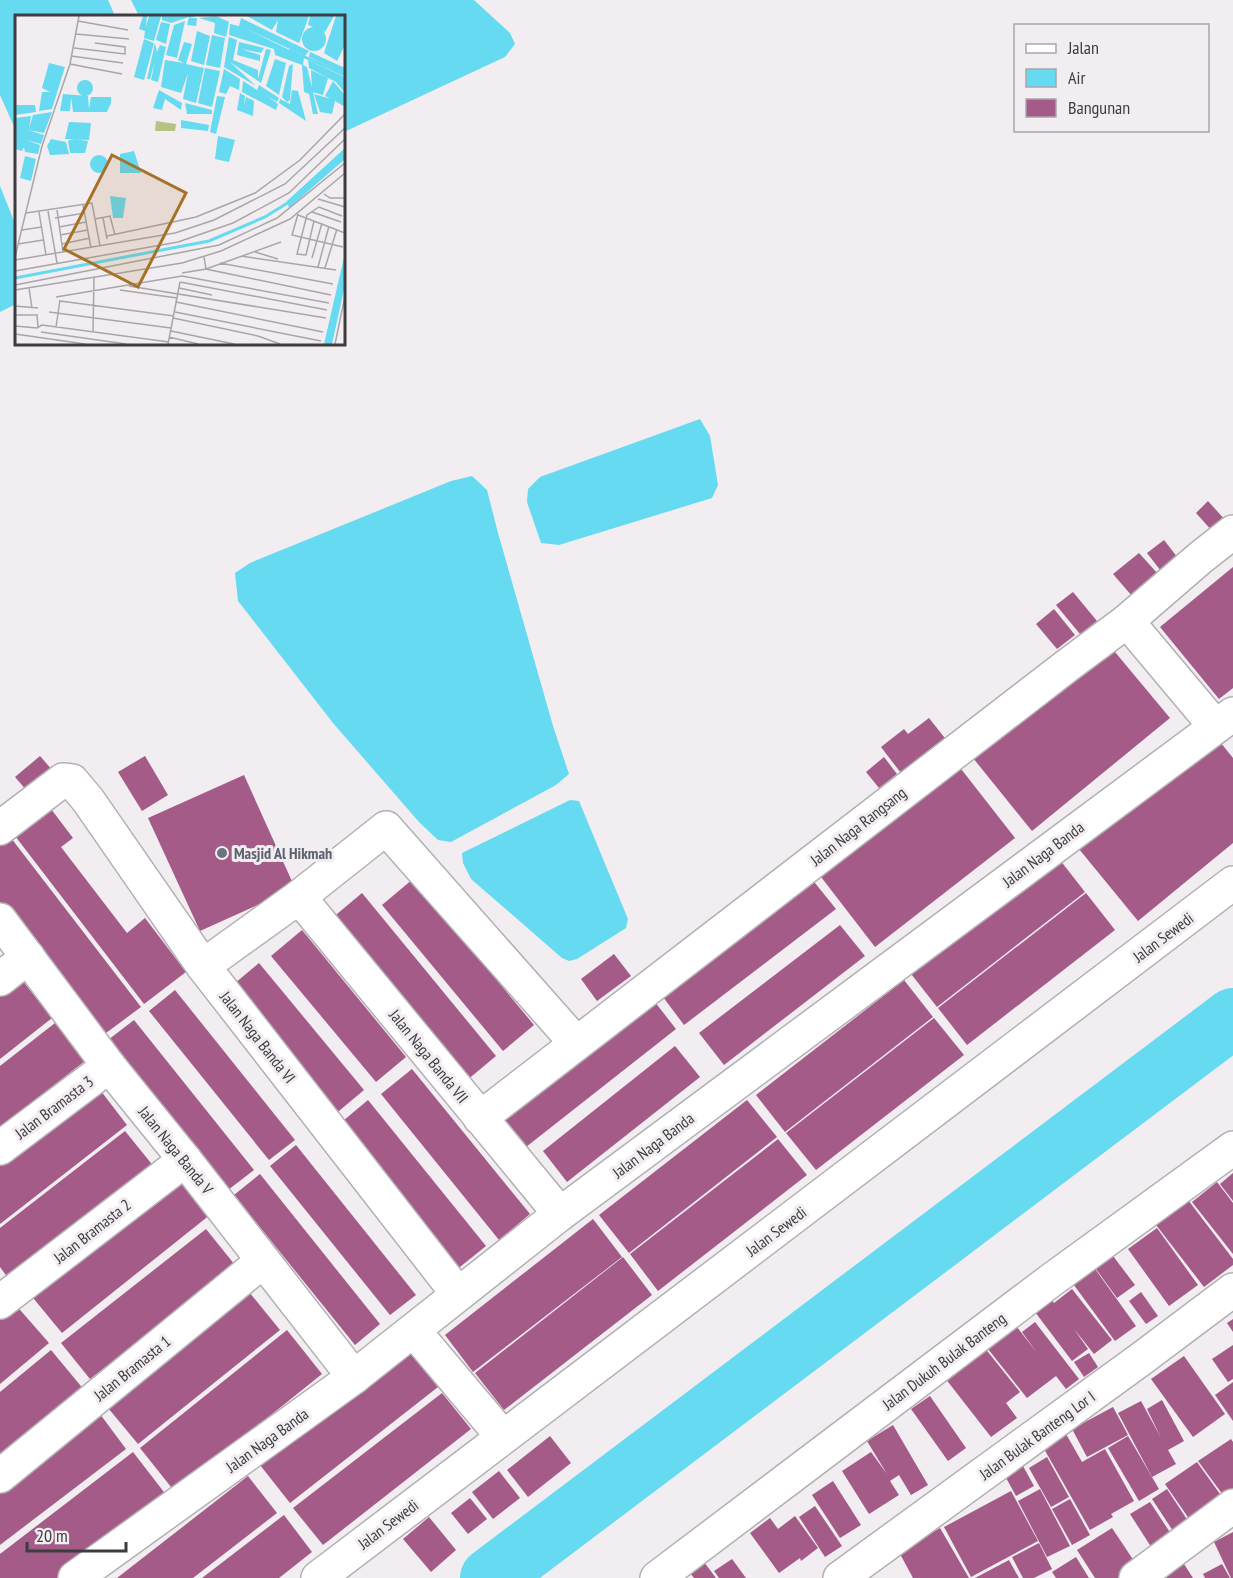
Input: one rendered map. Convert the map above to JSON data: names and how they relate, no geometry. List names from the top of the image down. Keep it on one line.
{"streets":{"street":["Jalan Naga Rangsang","Jalan Naga Banda","Jalan Sewedi","Jalan Naga Banda VI","Jalan Naga Banda VII","Jalan Bramasta 3","Jalan Naga Banda V","Jalan Bramasta 2","Jalan Dukuh Bulak Banteng","Jalan Bramasta 1","Jalan Bulak Banteng Lor I"]},"crossings":[["Jalan Naga Rangsang","Jalan Naga Banda VII"],["Jalan Naga Banda","Jalan Naga Banda VI"],["Jalan Naga Banda","Jalan Naga Banda VII"],["Jalan Naga Banda","Jalan Naga Banda V"],["Jalan Bramasta 3","Jalan Naga Banda V"],["Jalan Naga Banda V","Jalan Bramasta 2"],["Jalan Naga Banda V","Jalan Bramasta 1"]],"places":["Masjid Al Hikmah"],"legend":["Jalan","Air","Bangunan"],"scale_bar":"20 m"}
